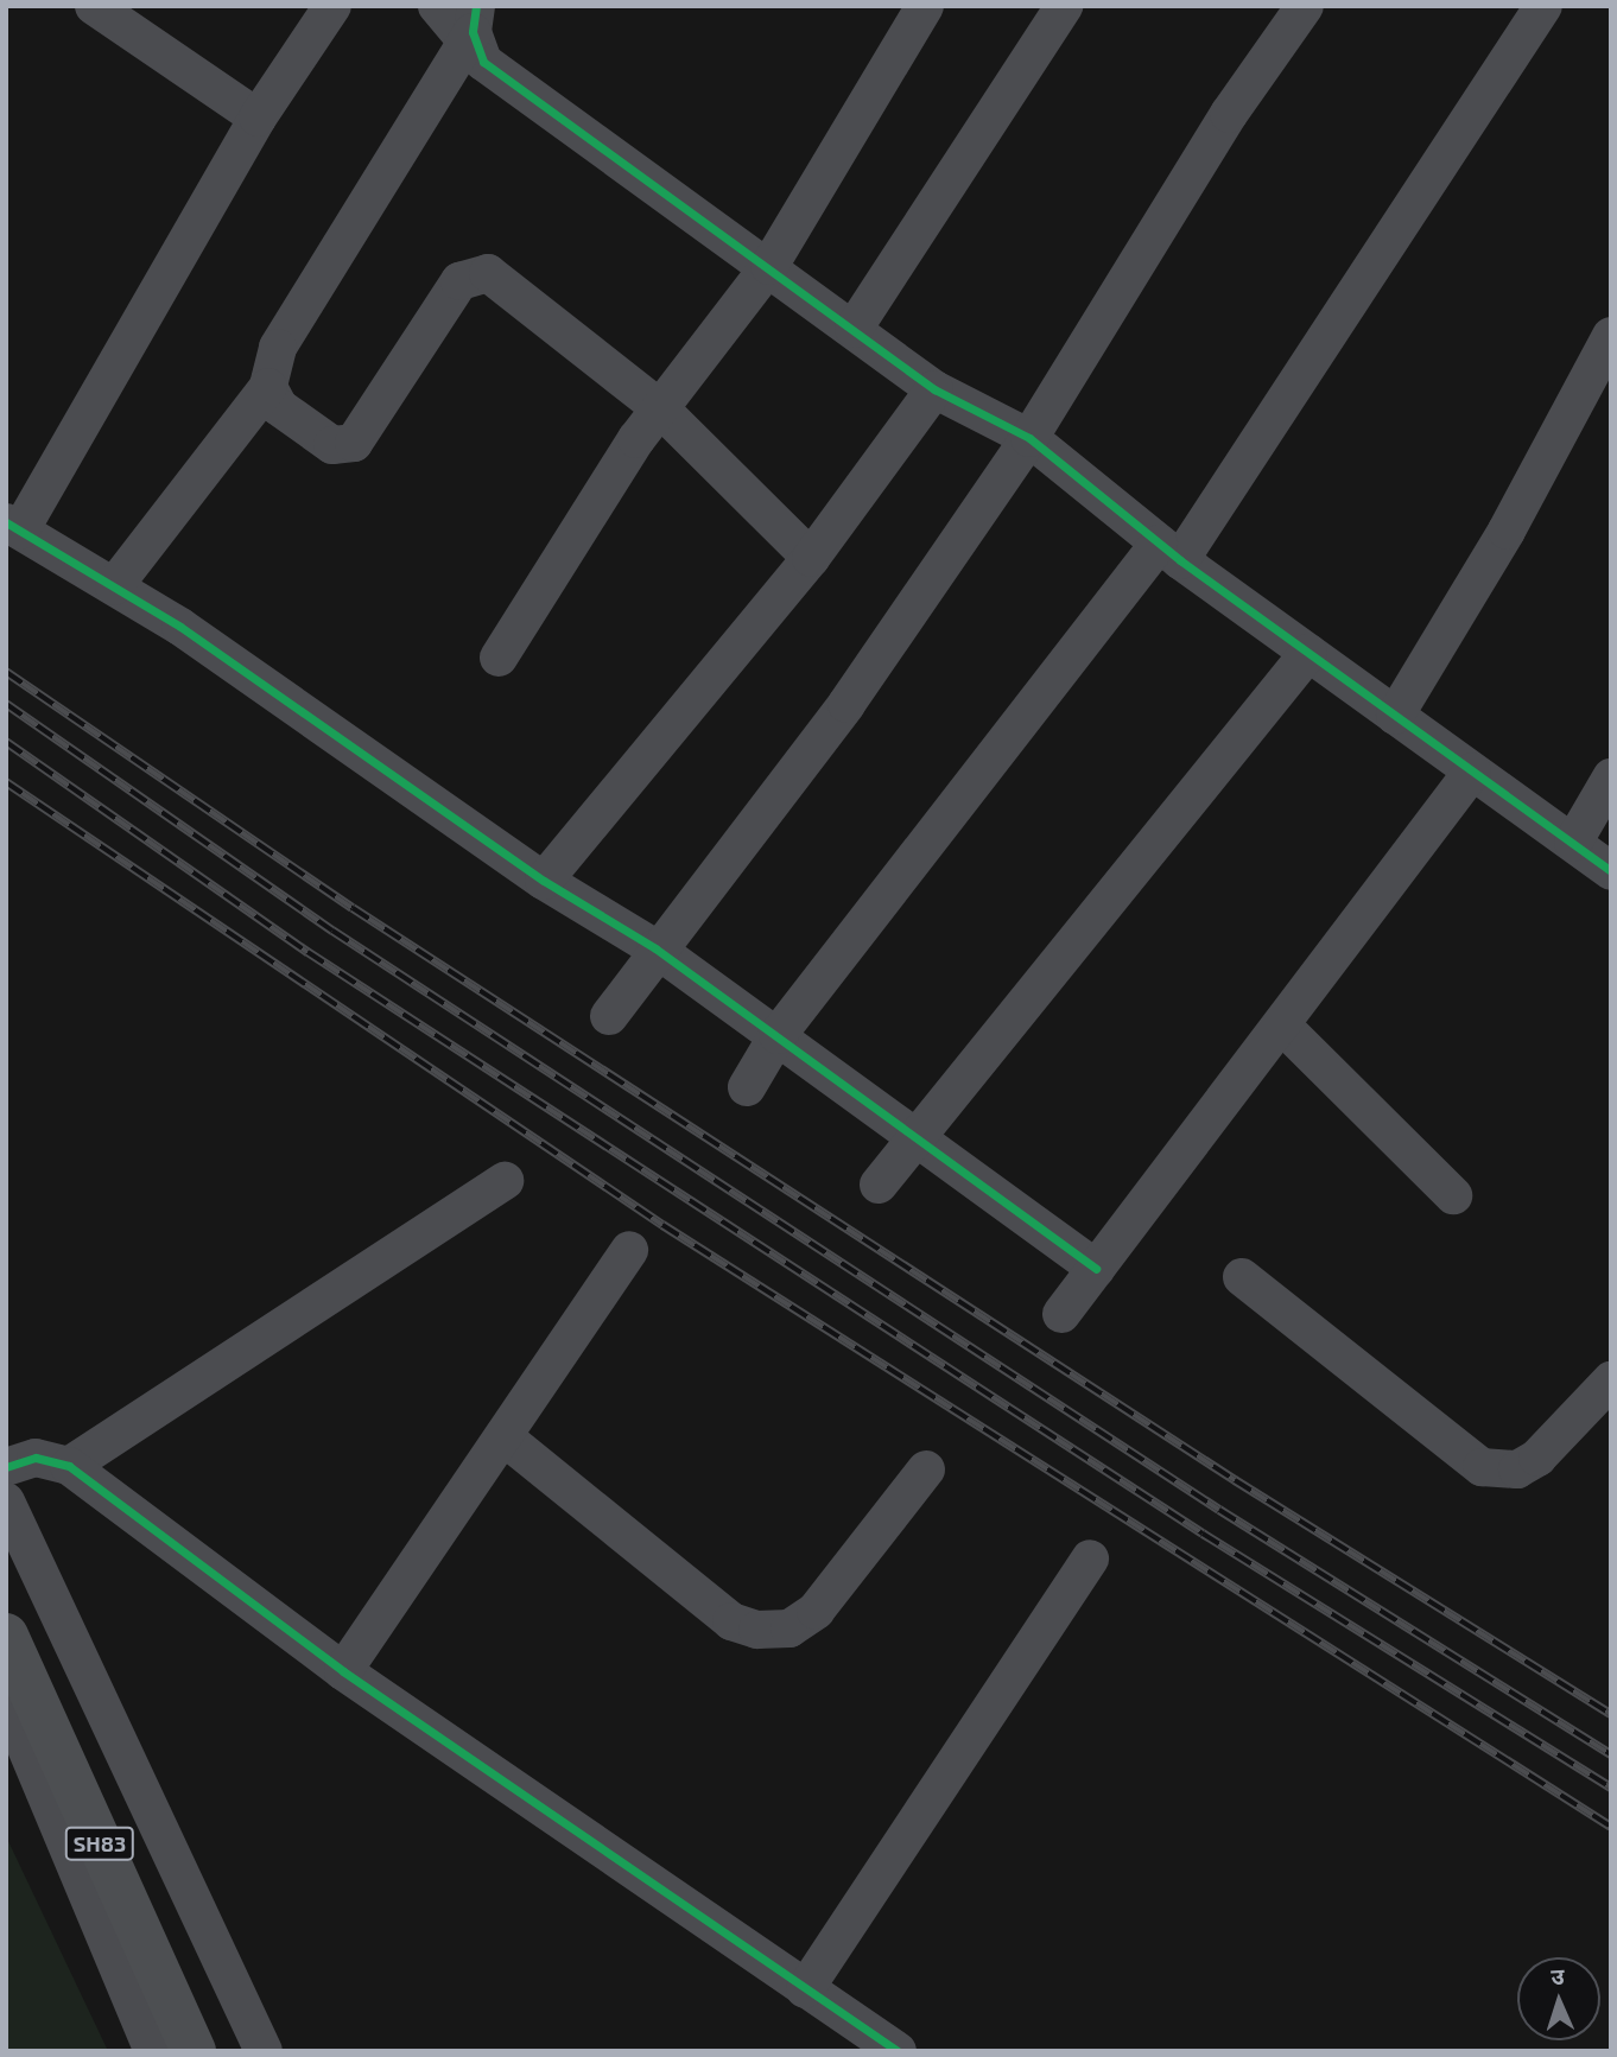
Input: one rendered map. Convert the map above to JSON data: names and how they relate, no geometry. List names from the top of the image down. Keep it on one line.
{"streets":{"main road":["SH83"]},"north":"top"}
